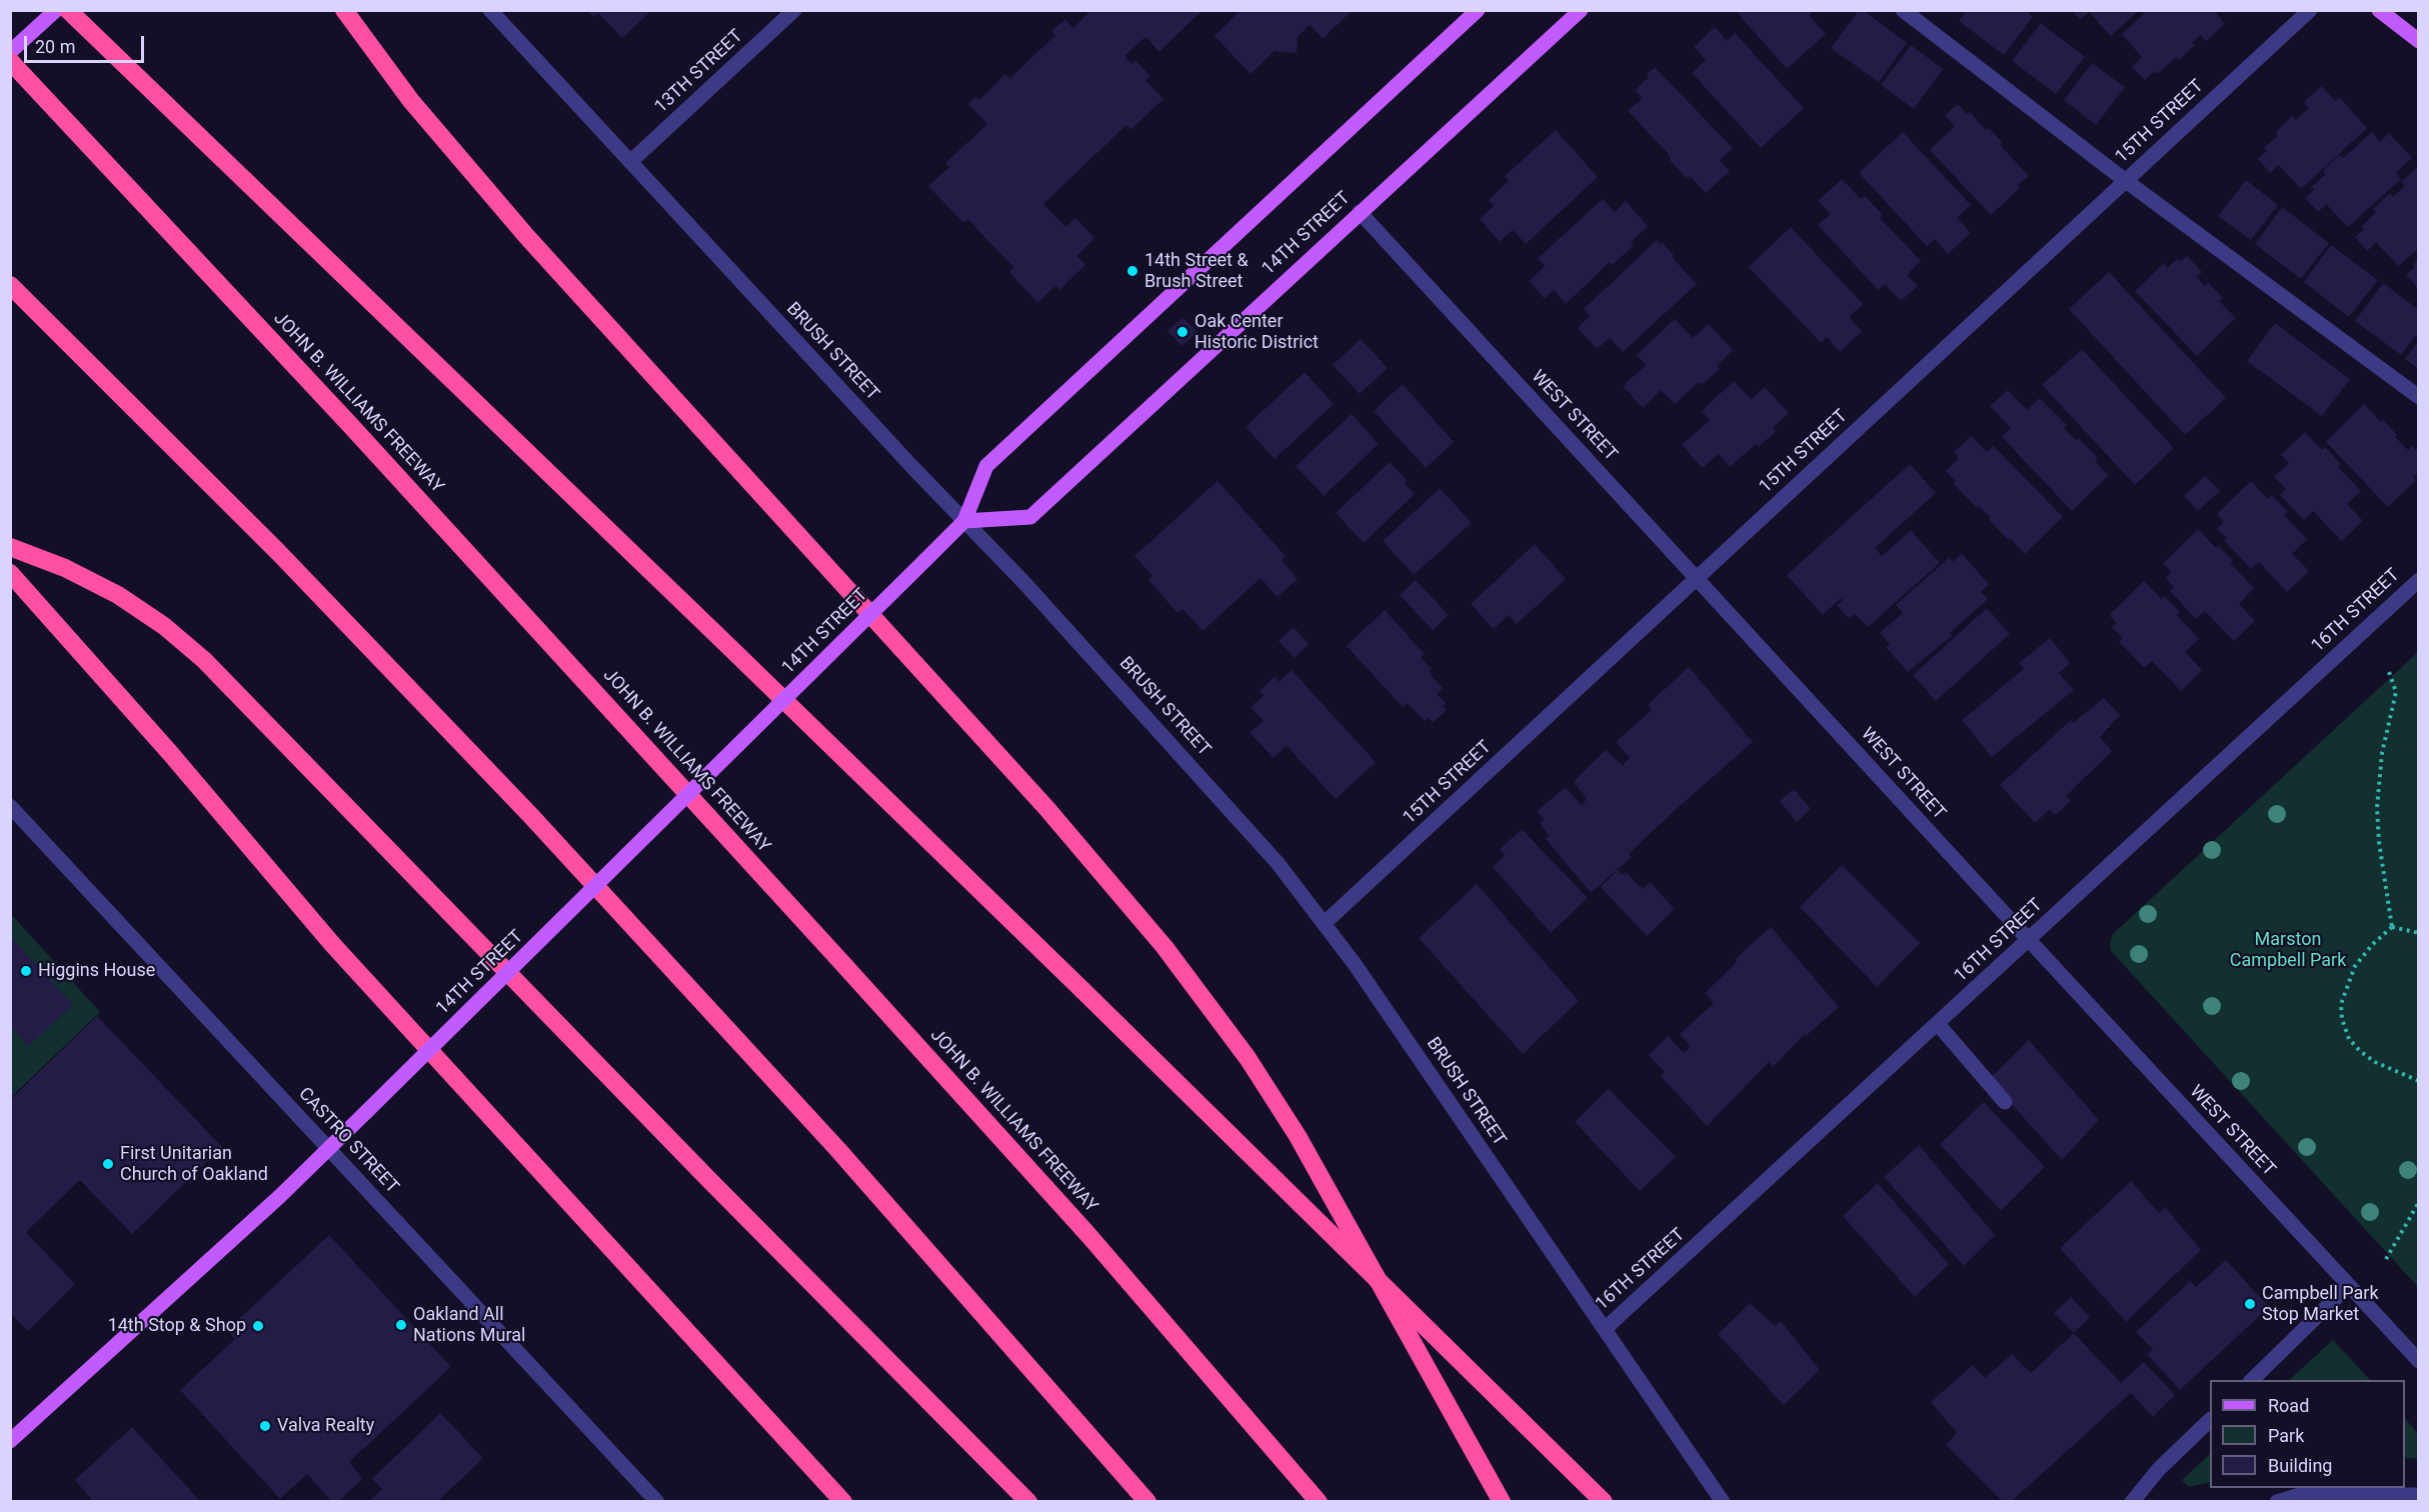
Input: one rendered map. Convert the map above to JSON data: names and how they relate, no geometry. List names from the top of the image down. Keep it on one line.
{"streets":{"highway":["JOHN B. WILLIAMS FREEWAY"],"main road":["14TH STREET"],"street":["13TH STREET","15TH STREET","BRUSH STREET","WEST STREET","16TH STREET","CASTRO STREET"]},"crossings":[["13TH STREET","BRUSH STREET"],["15TH STREET","BRUSH STREET"],["15TH STREET","WEST STREET"],["14TH STREET","BRUSH STREET"],["14TH STREET","WEST STREET"],["14TH STREET","CASTRO STREET"],["BRUSH STREET","16TH STREET"],["WEST STREET","16TH STREET"]],"parks":["Marston Campbell Park"],"places":["14th Street & Brush Street","Oak Center Historic District","Higgins House","First Unitarian Church of Oakland","Campbell Park Stop Market","Oakland All Nations Mural","14th Stop & Shop","Valva Realty"],"legend":["Road","Park","Building"],"scale_bar":"20 m"}
